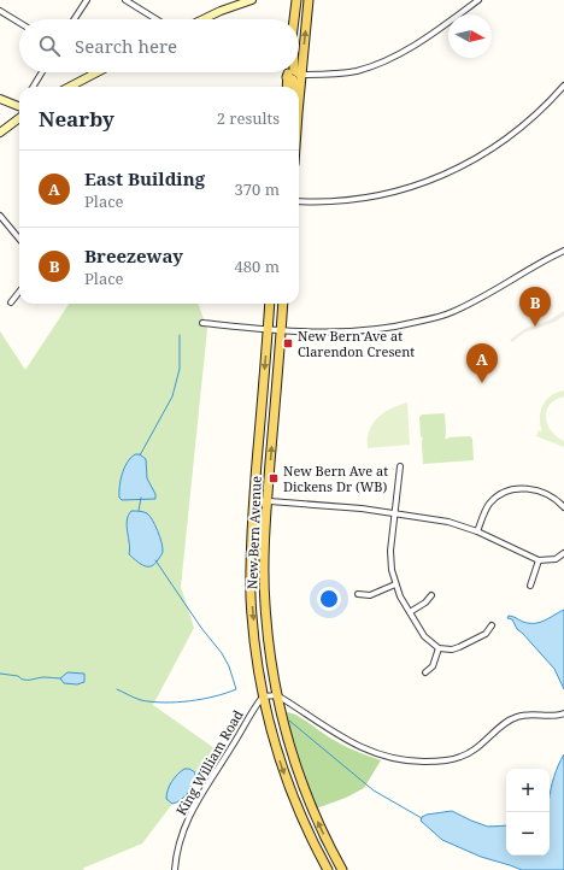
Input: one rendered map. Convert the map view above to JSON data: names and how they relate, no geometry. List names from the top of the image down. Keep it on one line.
{"streets":{"main road":["New Bern Avenue"],"street":["King William Road"]},"crossings":[["New Bern Avenue","King William Road"]],"places":{"transit":["New Bern Ave at Clarendon Cresent","New Bern Ave at Dickens Dr (WB)"]},"north":"right","page":{"search":"Search here","heading":["Nearby","2 results"],"list":[{"mark":"A","name":"East Building","note":"Place","value":"370 m"},{"mark":"B","name":"Breezeway","note":"Place","value":"480 m"}],"pins":["B","A"],"map_buttons":["+","−"]}}
